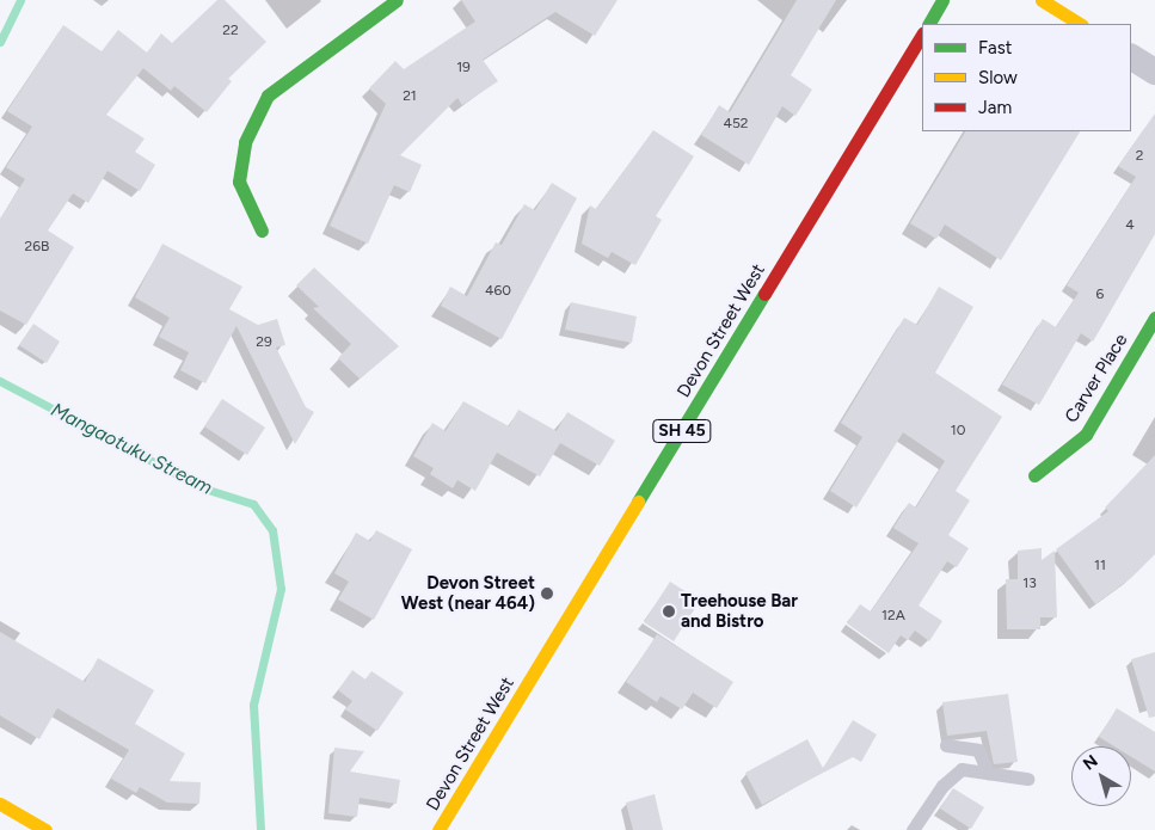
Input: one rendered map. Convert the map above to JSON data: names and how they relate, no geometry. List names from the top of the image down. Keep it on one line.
{"streets":{"main road":["Devon Street West","Carver Place","SH 45"]},"water":["Mangaotuku Stream"],"places":["Devon Street West (near 464)","Treehouse Bar and Bistro"],"house_numbers":["22","19","21","452","2","4","26B","460","6","29","10","11","13","12A"],"legend":["Fast","Slow","Jam"],"north":"top left"}
